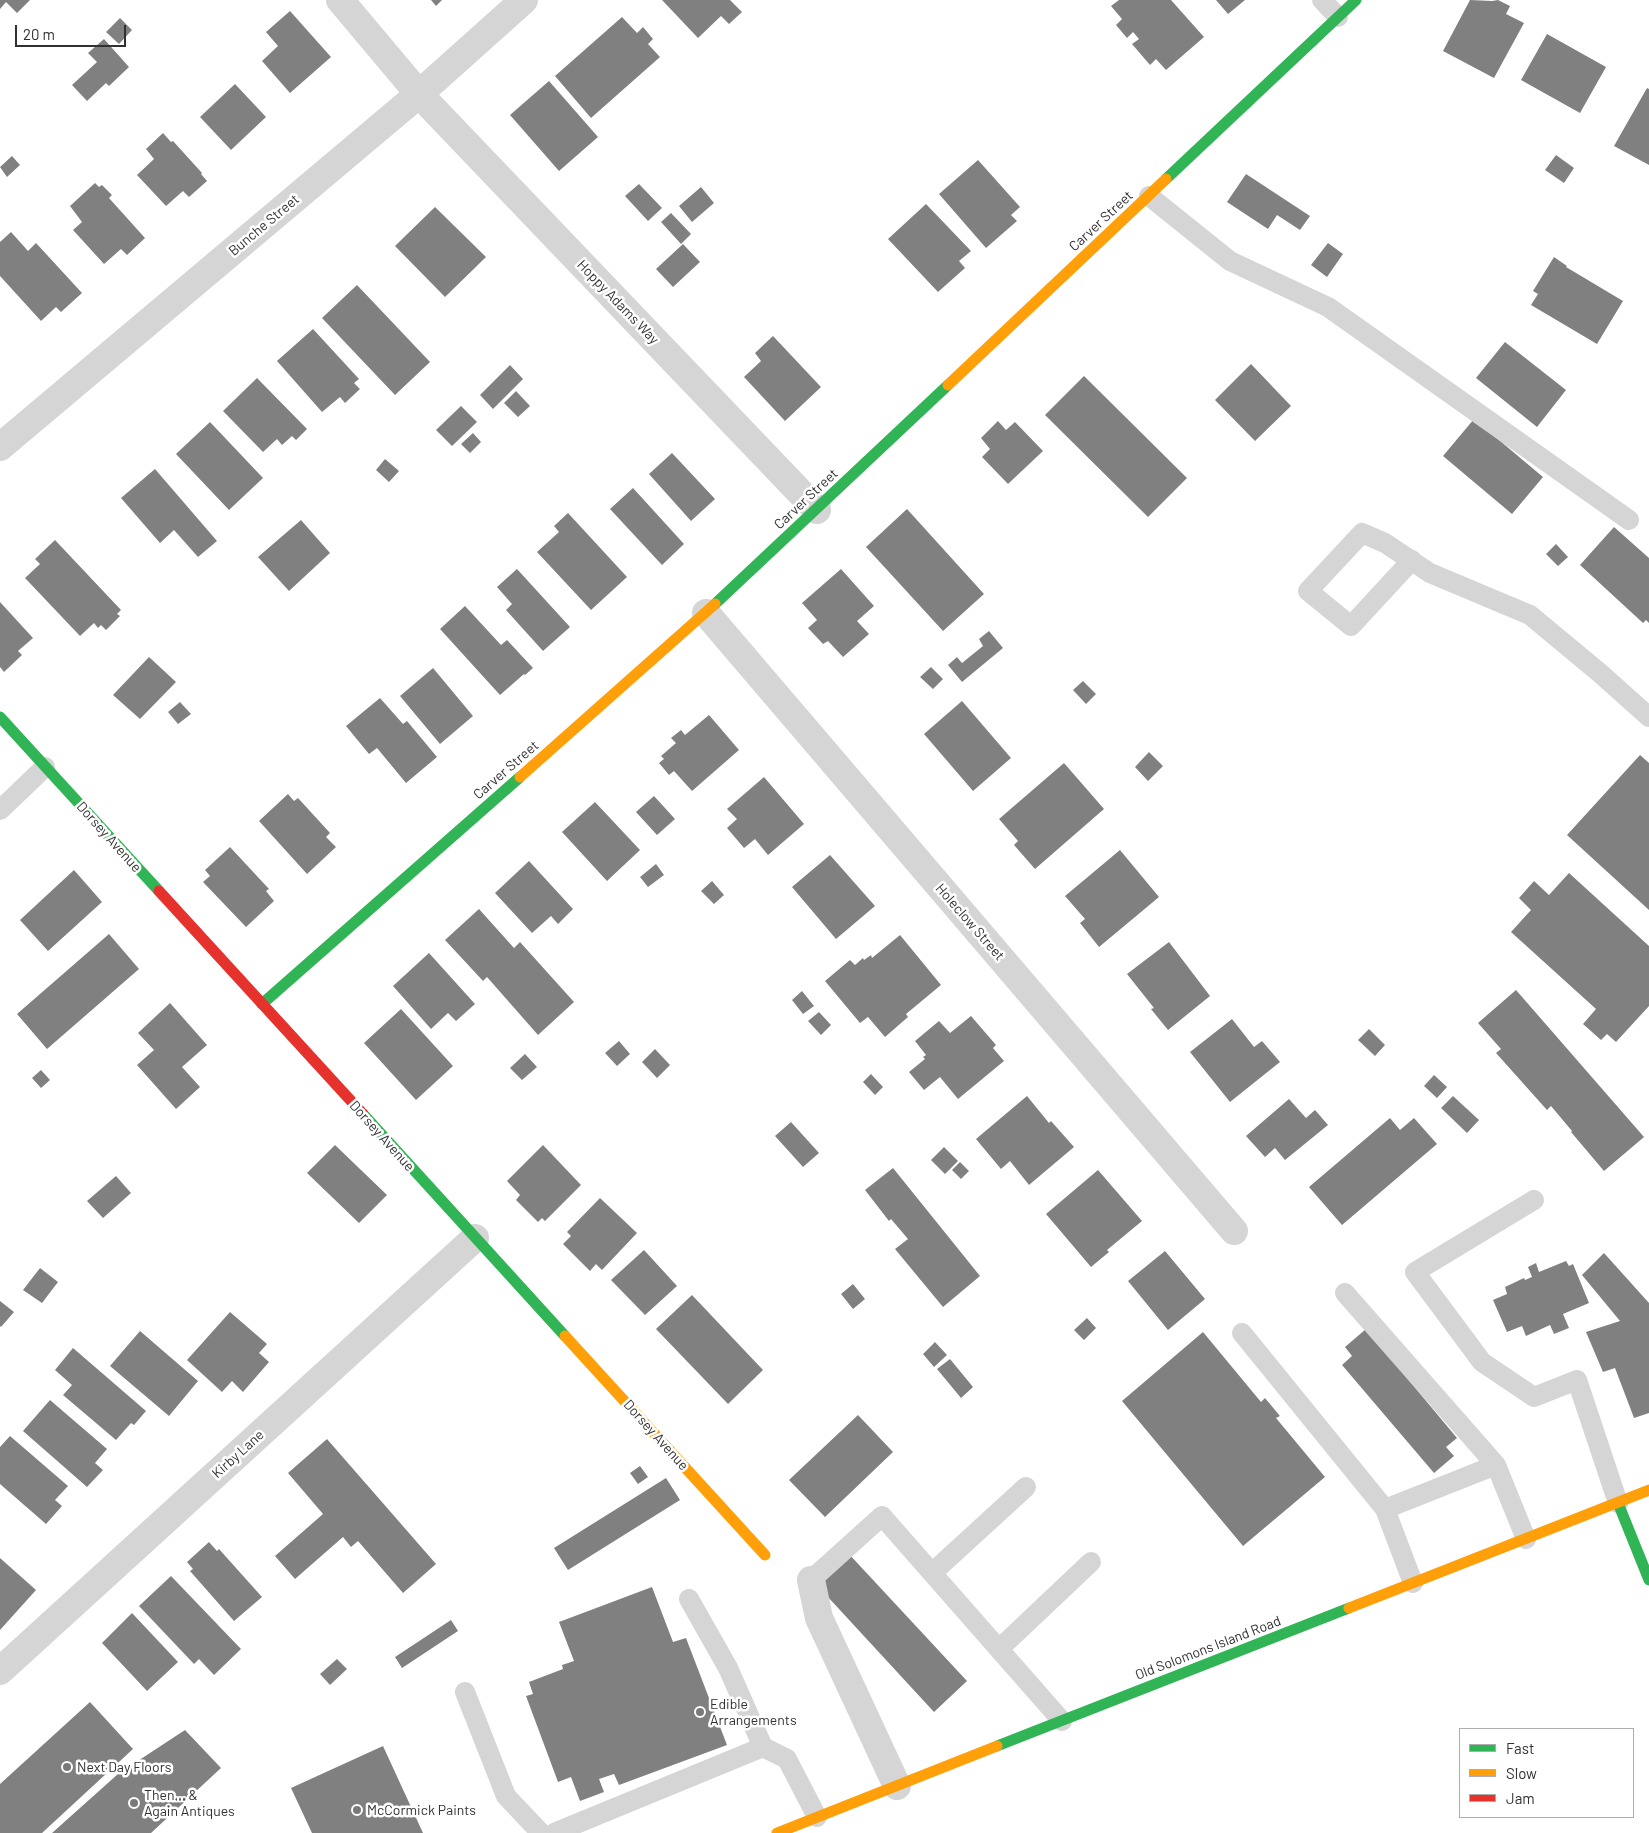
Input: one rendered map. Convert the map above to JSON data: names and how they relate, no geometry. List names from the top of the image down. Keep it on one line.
{"streets":{"street":["Carver Street","Bunche Street","Hoppy Adams Way","Dorsey Avenue","Holeclow Street","Kirby Lane","Old Solomons Island Road"]},"crossings":[["Carver Street","Hoppy Adams Way"],["Carver Street","Dorsey Avenue"],["Carver Street","Holeclow Street"],["Bunche Street","Hoppy Adams Way"],["Dorsey Avenue","Kirby Lane"]],"places":["Edible Arrangements","Next Day Floors","Then... & Again Antiques","McCormick Paints"],"legend":["Fast","Slow","Jam"],"scale_bar":"20 m"}
